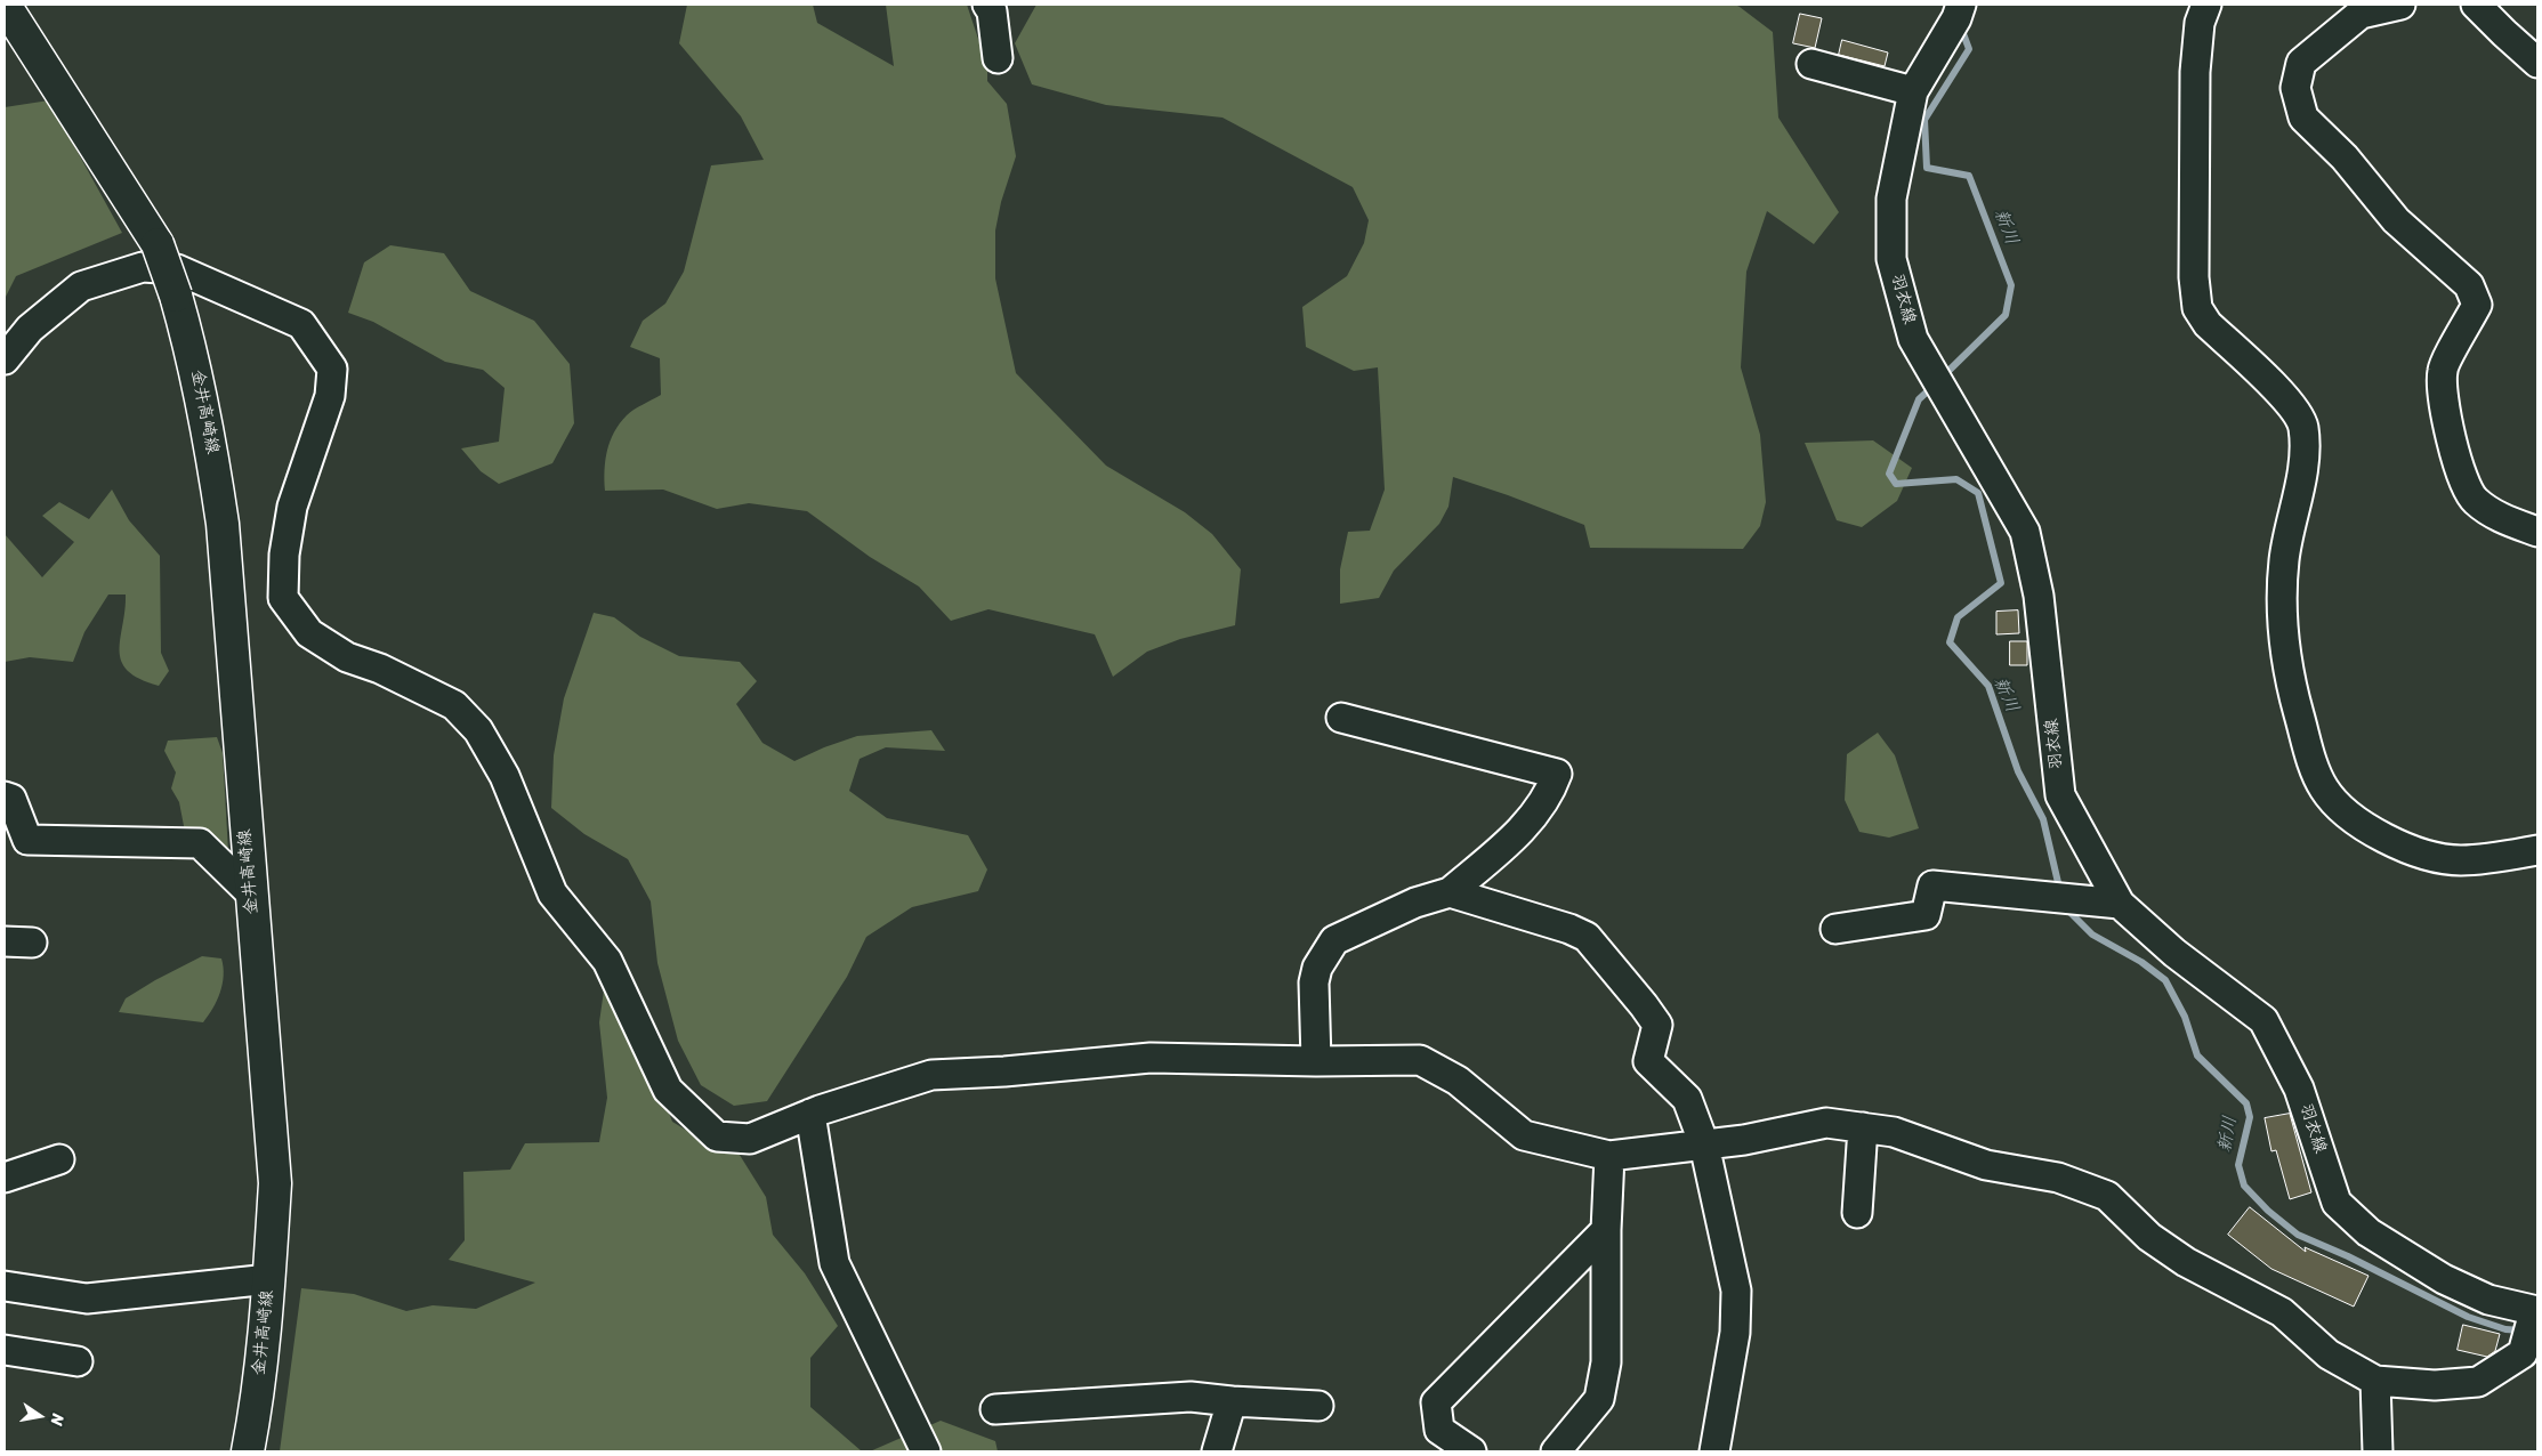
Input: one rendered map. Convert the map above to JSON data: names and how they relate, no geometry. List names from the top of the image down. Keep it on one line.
{"streets":{"main road":["金井高崎線"],"street":["羽衣線"]},"water":["新川"],"north":"right"}
